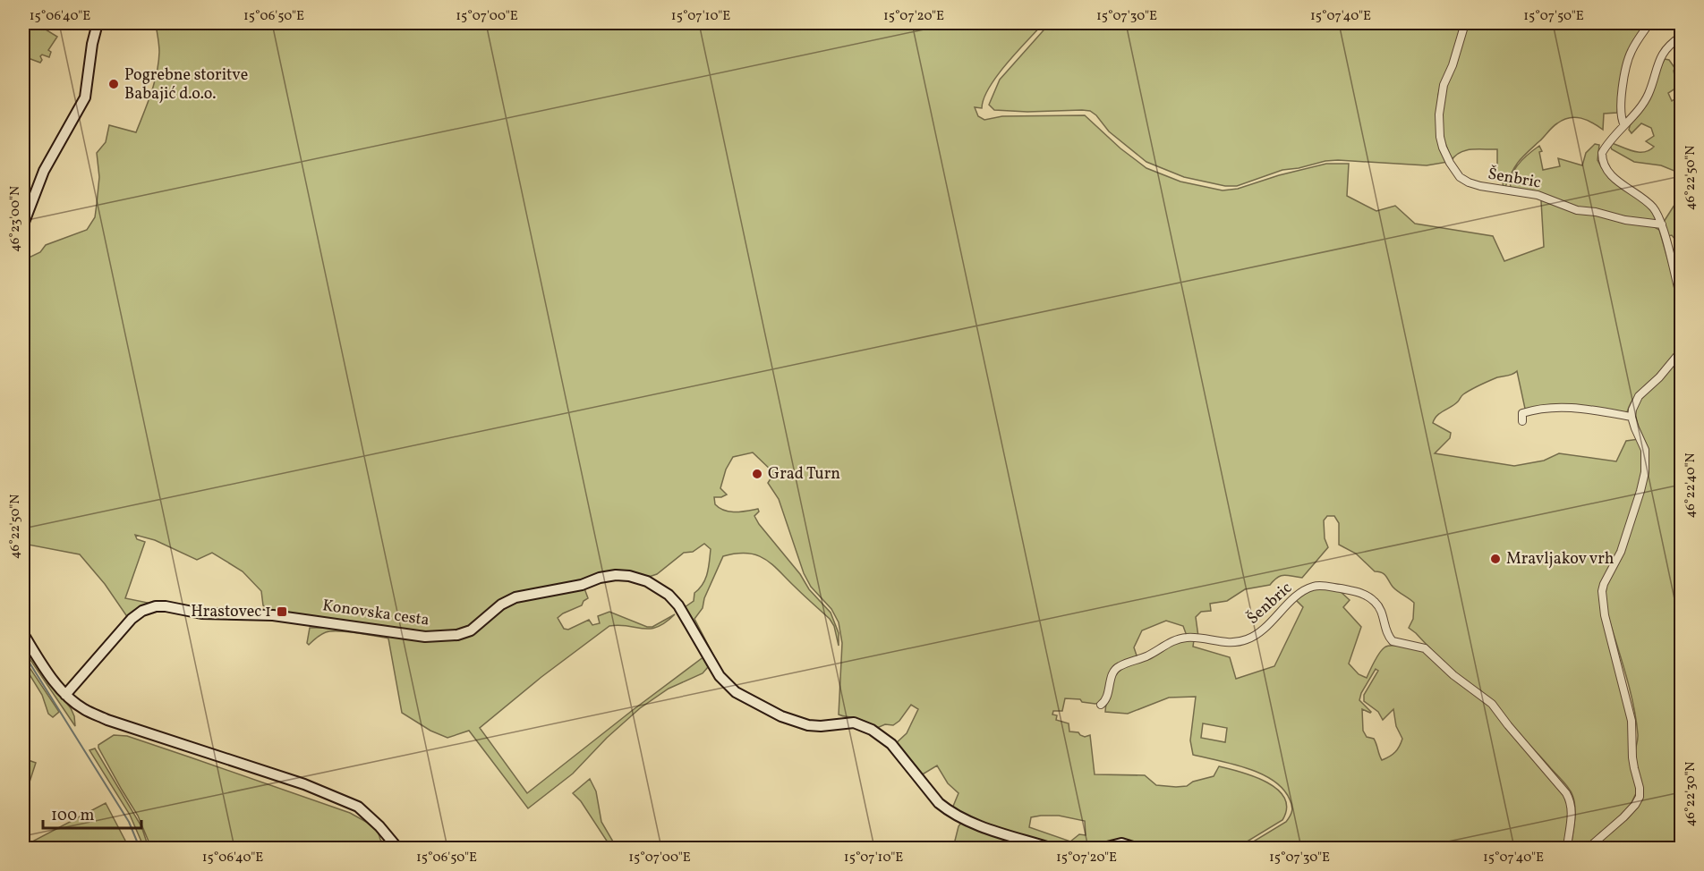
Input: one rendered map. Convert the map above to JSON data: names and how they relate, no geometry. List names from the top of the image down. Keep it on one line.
{"streets":{"street":["Šenbric","Konovska cesta"]},"places":{"other":["Pogrebne storitve Babajić d.o.o.","Grad Turn","Mravljakov vrh"],"transit":["Hrastovec 1"]},"scale_bar":"100 m","coordinates":["15°06'40\"E","15°06'50\"E","15°07'00\"E","15°07'10\"E","15°07'20\"E","15°07'30\"E","15°07'40\"E","15°07'50\"E","46°22'50\"N","46°23'00\"N","46°22'40\"N","46°22'30\"N"]}
